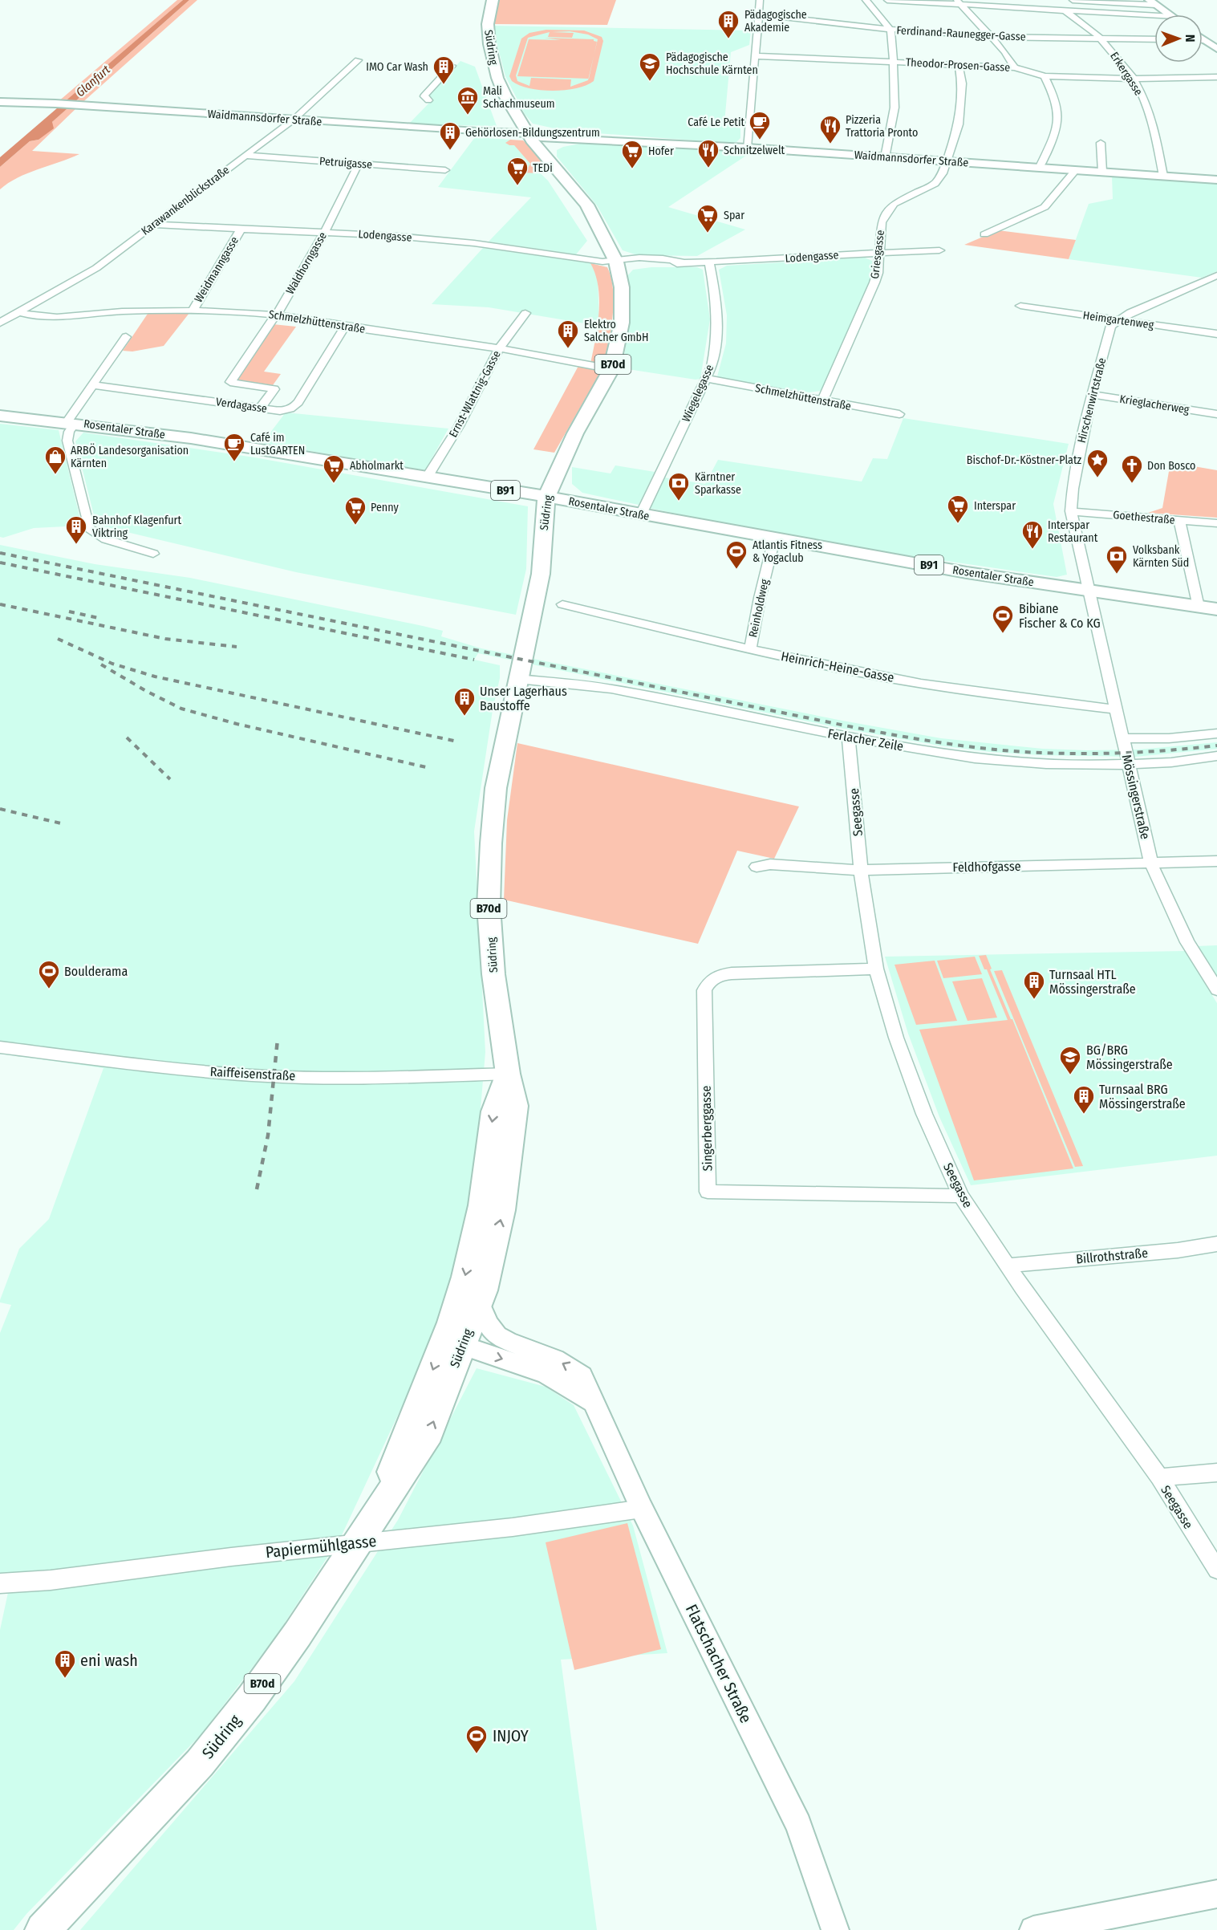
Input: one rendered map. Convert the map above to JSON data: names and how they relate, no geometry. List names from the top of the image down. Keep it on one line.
{"streets":{"main road":["Südring","B70d","Rosentaler Straße","B91"],"street":["Ferdinand-Raunegger-Gasse","Theodor-Prosen-Gasse","Erkergasse","Waidmannsdorfer Straße","Petruigasse","Karawankenblickstraße","Lodengasse","Griesgasse","Waldhorngasse","Weidmanngasse","Heimgartenweg","Schmelzhüttenstraße","Wiegelegasse","Ernst-Wlattnig-Gasse","Hirschenwirtstraße","Krieglacherweg","Verdagasse","Goethestraße","Reinholdweg","Heinrich-Heine-Gasse","Ferlacher Zeile","Mössingerstraße","Seegasse","Feldhofgasse","Raiffeisenstraße","Singerberggasse","Billrothstraße","Papiermühlgasse","Flatschacher Straße"]},"crossings":[["Ferdinand-Raunegger-Gasse","Erkergasse"],["Südring","Waidmannsdorfer Straße"],["Südring","Lodengasse"],["Südring","Schmelzhüttenstraße"],["Südring","Rosentaler Straße"],["Südring","Ferlacher Zeile"],["Südring","Raiffeisenstraße"],["Südring","Papiermühlgasse"],["Südring","Flatschacher Straße"],["Theodor-Prosen-Gasse","Erkergasse"],["Theodor-Prosen-Gasse","Griesgasse"],["Erkergasse","Waidmannsdorfer Straße"],["Waidmannsdorfer Straße","Karawankenblickstraße"],["Waidmannsdorfer Straße","Griesgasse"],["Petruigasse","Karawankenblickstraße"],["Petruigasse","Waldhorngasse"],["Karawankenblickstraße","Lodengasse"],["Karawankenblickstraße","Schmelzhüttenstraße"],["Lodengasse","Griesgasse"],["Lodengasse","Waldhorngasse"],["Lodengasse","Weidmanngasse"],["Lodengasse","Wiegelegasse"],["Griesgasse","Schmelzhüttenstraße"],["Waldhorngasse","Schmelzhüttenstraße"],["Waldhorngasse","Verdagasse"],["Weidmanngasse","Schmelzhüttenstraße"],["Heimgartenweg","Hirschenwirtstraße"],["Schmelzhüttenstraße","Wiegelegasse"],["Schmelzhüttenstraße","Ernst-Wlattnig-Gasse"],["Schmelzhüttenstraße","Verdagasse"],["Wiegelegasse","Rosentaler Straße"],["Ernst-Wlattnig-Gasse","Rosentaler Straße"],["Hirschenwirtstraße","Krieglacherweg"],["Hirschenwirtstraße","Rosentaler Straße"],["Hirschenwirtstraße","Goethestraße"],["Hirschenwirtstraße","Mössingerstraße"],["Rosentaler Straße","Reinholdweg"],["Rosentaler Straße","Mössingerstraße"],["Reinholdweg","Heinrich-Heine-Gasse"],["Heinrich-Heine-Gasse","Mössingerstraße"],["Ferlacher Zeile","Mössingerstraße"],["Ferlacher Zeile","Seegasse"],["Mössingerstraße","Feldhofgasse"],["Seegasse","Feldhofgasse"],["Seegasse","Singerberggasse"],["Seegasse","Billrothstraße"],["Papiermühlgasse","Flatschacher Straße"]],"water":["Glanfurt"],"places":{"building":["Pädagogische Akademie","IMO Car Wash","Gehörlosen-Bildungszentrum","Elektro Salcher GmbH","Bahnhof Klagenfurt Viktring","Unser Lagerhaus Baustoffe","Turnsaal HTL Mössingerstraße","Turnsaal BRG Mössingerstraße","eni wash"],"school or university":["Pädagogische Hochschule Kärnten","BG/BRG Mössingerstraße"],"museum":["Mali Schachmuseum"],"cafe":["Café Le Petit","Café im LustGARTEN"],"restaurant":["Pizzeria Trattoria Pronto","Schnitzelwelt","Interspar Restaurant"],"supermarket":["Hofer","TEDi","Spar","Abholmarkt","Interspar","Penny"],"shop":["ARBÖ Landesorganisation Kärnten"],"place":["Bischof-Dr.-Köstner-Platz"],"church":["Don Bosco"],"bank":["Kärntner Sparkasse","Volksbank Kärnten Süd"],"sports":["Atlantis Fitness & Yogaclub","Bibiane Fischer & Co KG","Boulderama","INJOY"]},"north":"right"}
